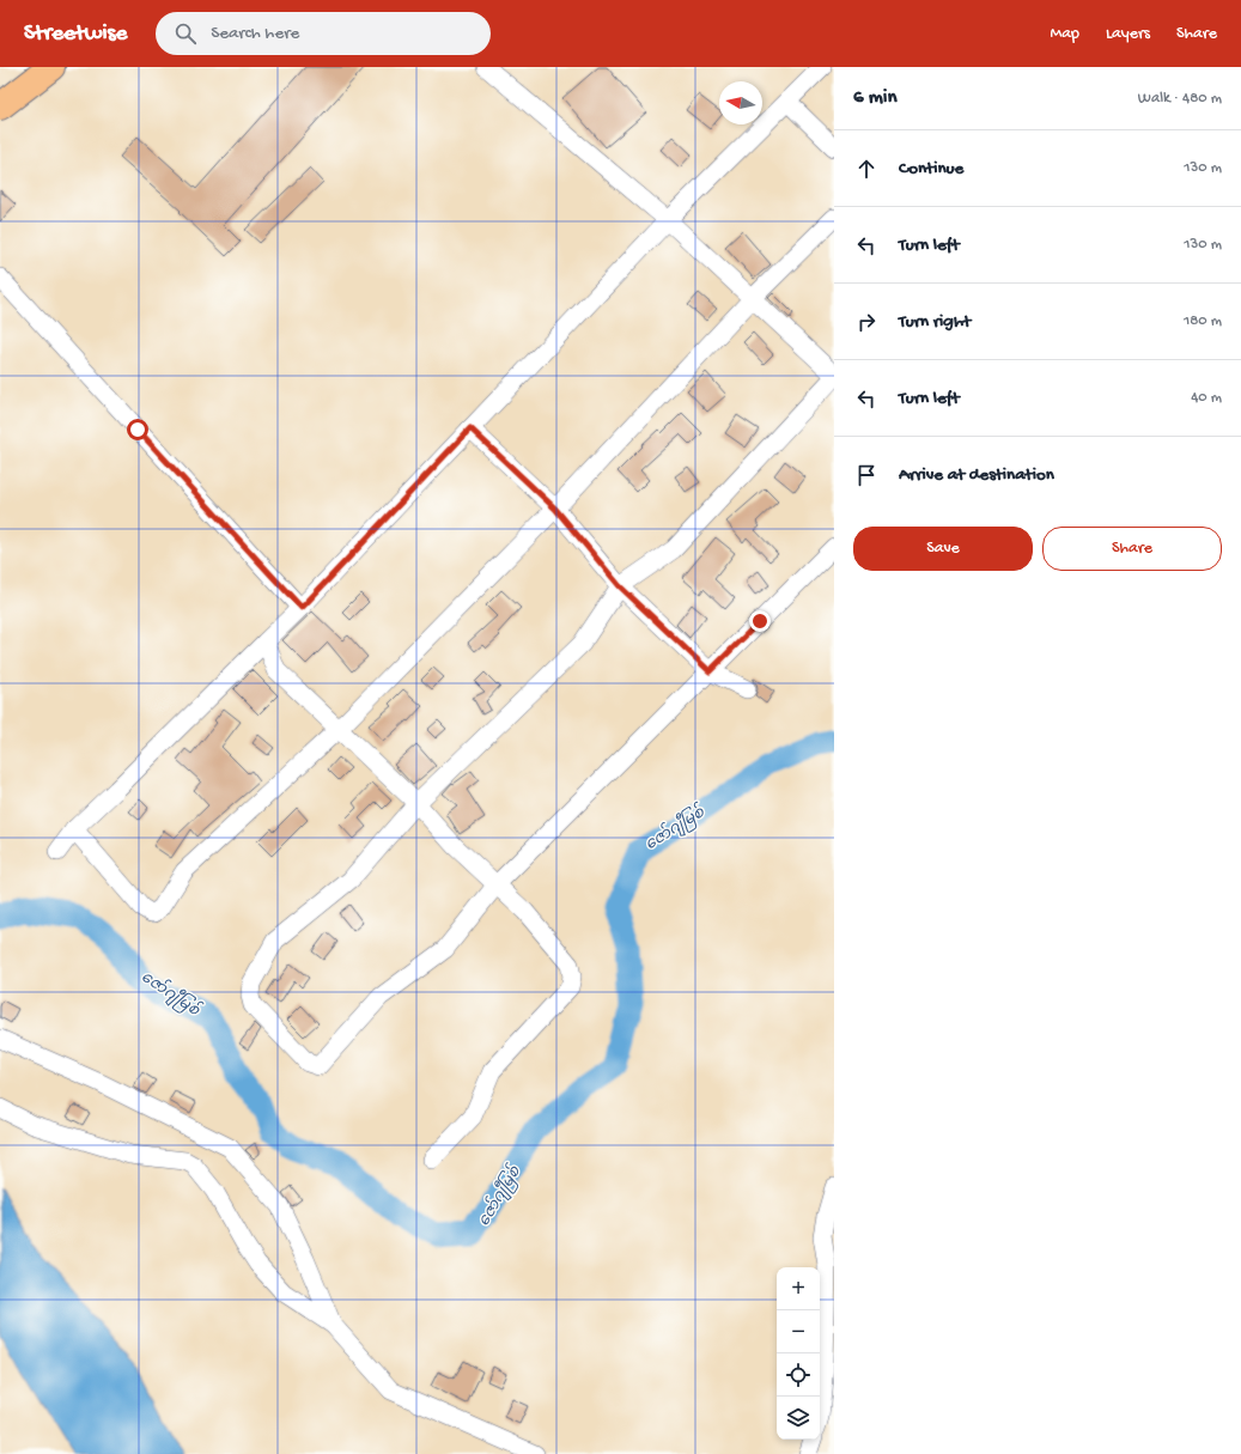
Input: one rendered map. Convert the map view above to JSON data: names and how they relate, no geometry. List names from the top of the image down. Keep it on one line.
{"water":["ဇော်ဂျီမြစ်"],"north":"left","page":{"header":"Streetwise","search":"Search here","nav":["Map","Layers","Share"],"heading":["6 min","Walk · 480 m"],"list":[["Continue","130 m"],["Turn left","130 m"],["Turn right","180 m"],["Turn left","40 m"],"Arrive at destination"],"buttons":["Save","Share"],"map_buttons":["+","−"]}}
